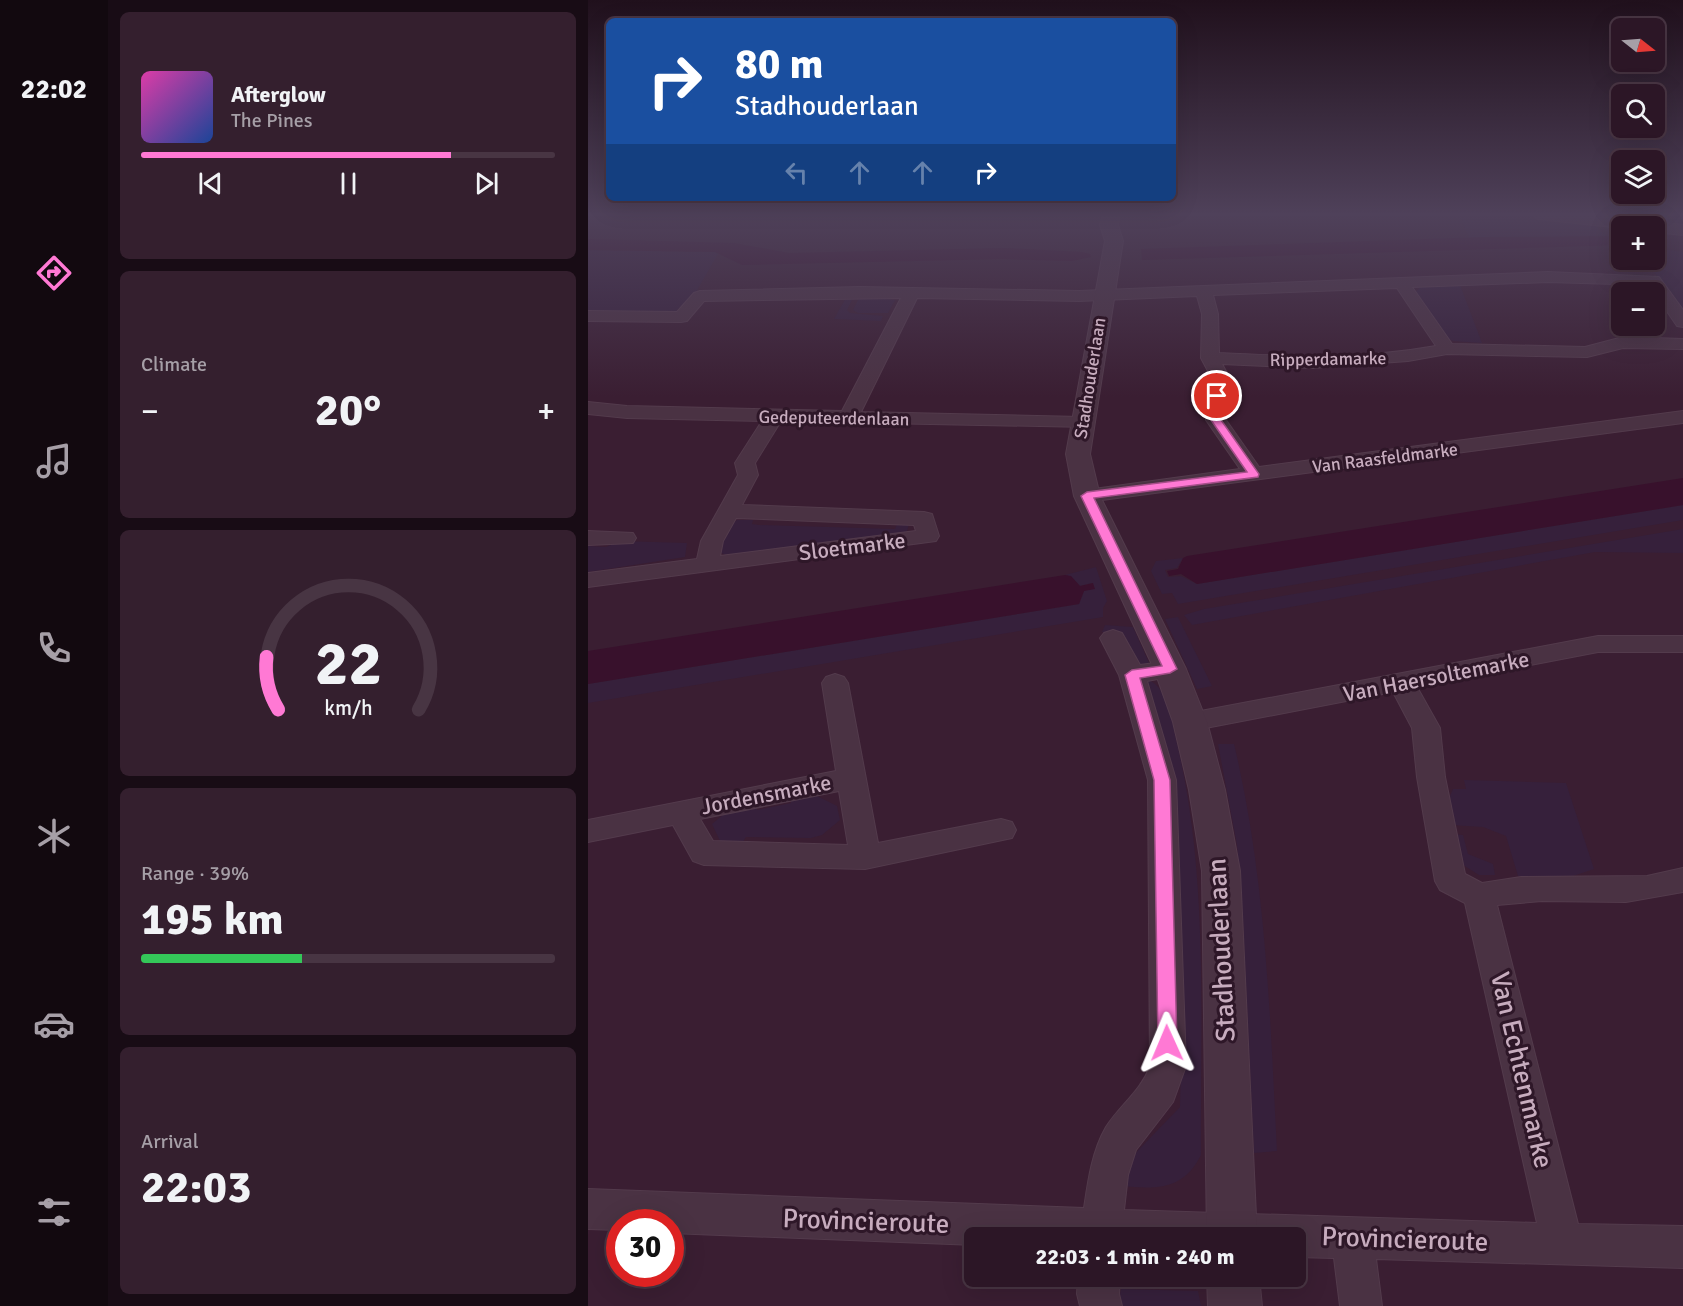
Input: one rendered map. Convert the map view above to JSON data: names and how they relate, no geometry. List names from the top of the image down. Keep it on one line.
{"streets":{"street":["Ripperdamarke","Stadhouderlaan","Gedeputeerdenlaan","Van Raasfeldmarke","Sloetmarke","Van Haersoltemarke","Jordensmarke","Van Echtenmarke","Provincieroute"]},"crossings":[["Stadhouderlaan","Gedeputeerdenlaan"],["Stadhouderlaan","Van Raasfeldmarke"],["Stadhouderlaan","Van Haersoltemarke"],["Van Echtenmarke","Provincieroute"]],"north":"right","page":{"tabs":"22:02","map_buttons":["+","−"],"turn":["80 m","Stadhouderlaan"],"song":["Afterglow","The Pines"],"tile":["Climate",["Range · 39%","195 km"],["Arrival","22:03"]],"heat":["−","20°","+"],"limit":"30","trip":"22:03 · 1 min · 240 m","gauge":["22","km/h"]}}
